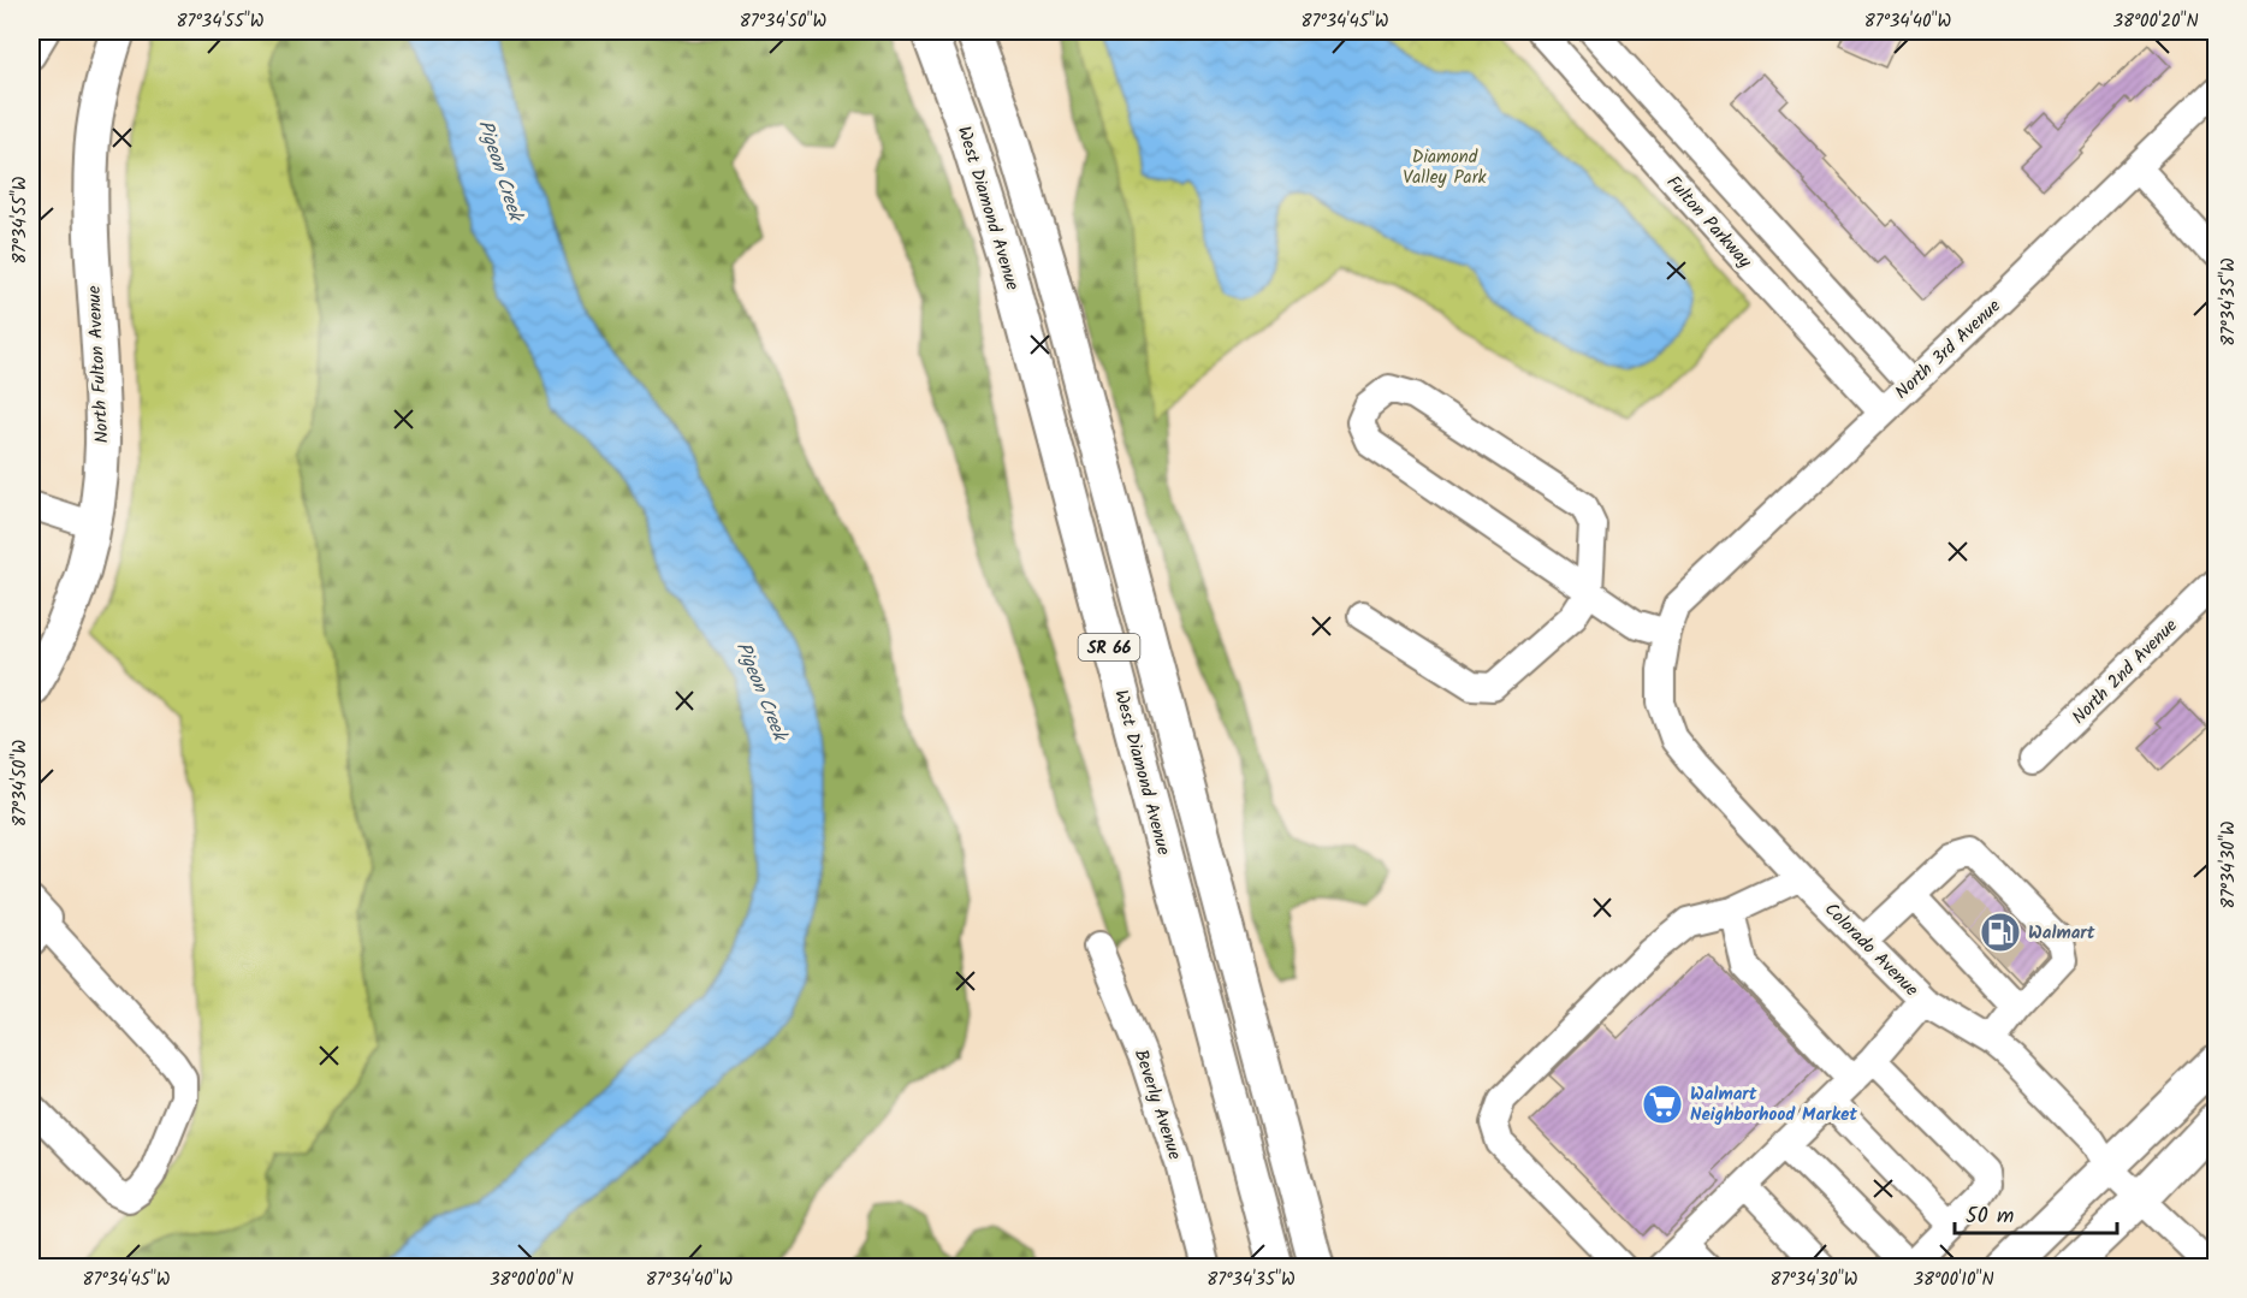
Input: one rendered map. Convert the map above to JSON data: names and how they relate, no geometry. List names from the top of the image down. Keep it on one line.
{"streets":{"main road":["West Diamond Avenue","North Fulton Avenue","SR 66"],"street":["Fulton Parkway","North 3rd Avenue","North 2nd Avenue","Colorado Avenue","Beverly Avenue"]},"crossings":[["Fulton Parkway","North 3rd Avenue"],["North 3rd Avenue","Colorado Avenue"]],"water":["Pigeon Creek"],"parks":["Diamond Valley Park"],"places":{"fuel station":["Walmart"],"supermarket":["Walmart Neighborhood Market"]},"scale_bar":"50 m","coordinates":["87°34'55\"W","87°34'50\"W","87°34'45\"W","87°34'40\"W","38°00'20\"N","87°34'35\"W","87°34'30\"W","38°00'00\"N","38°00'10\"N"]}
